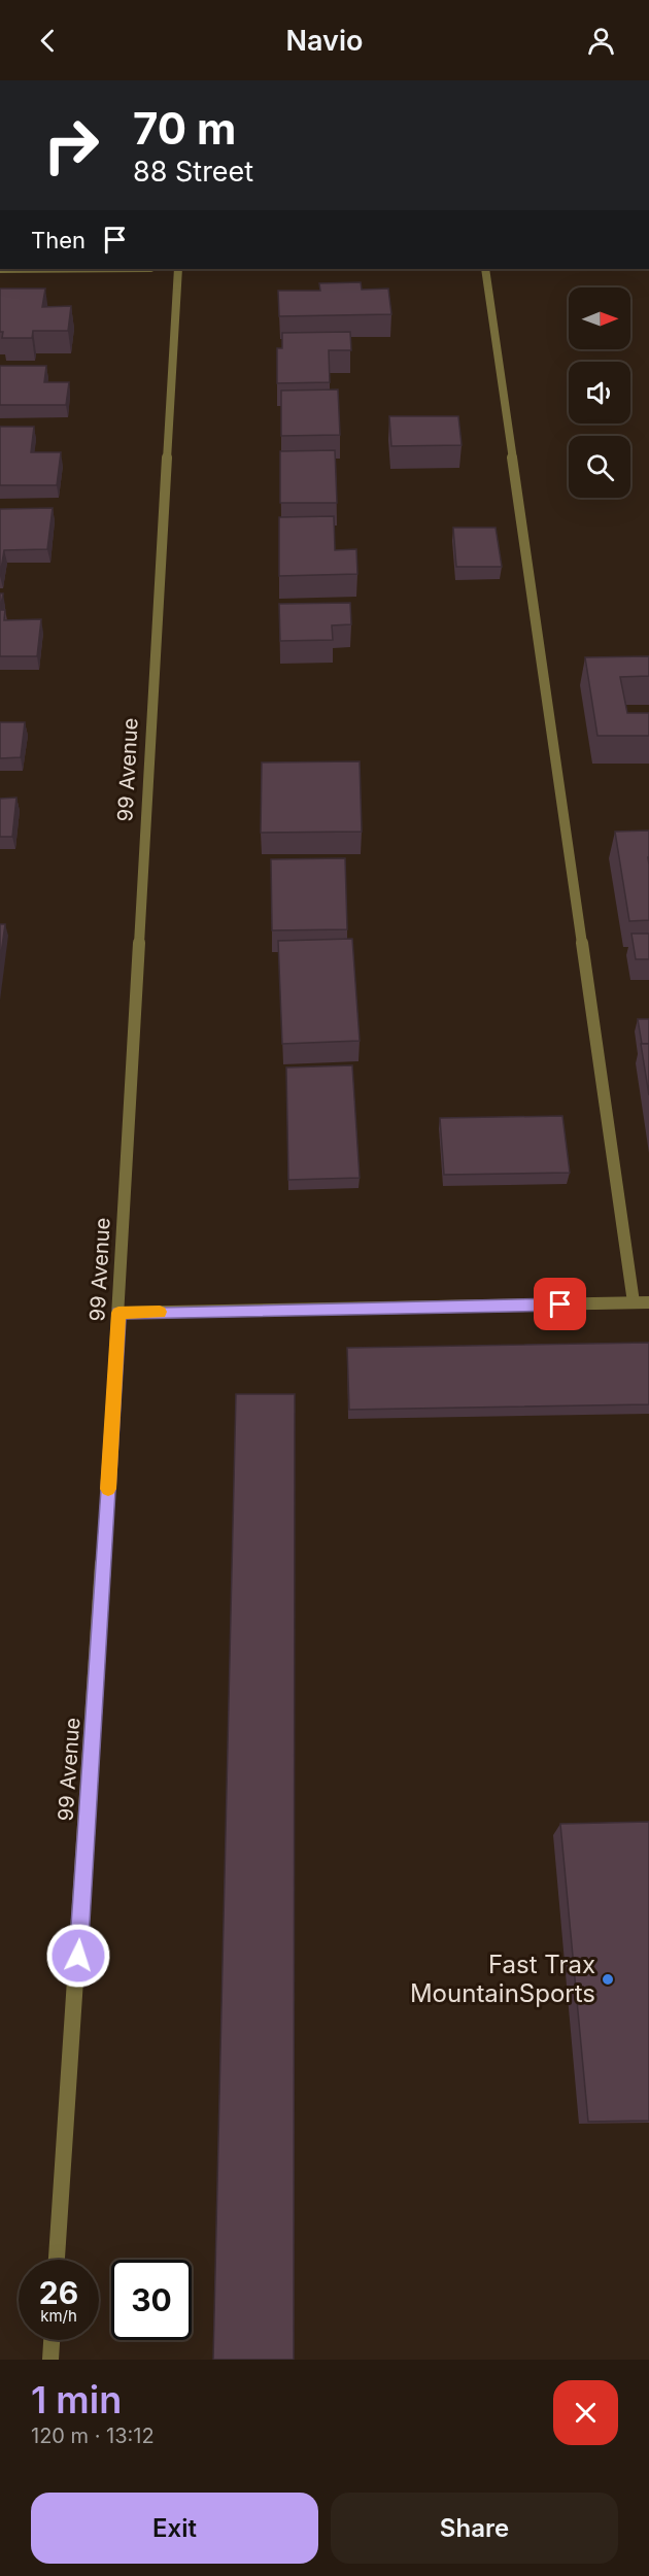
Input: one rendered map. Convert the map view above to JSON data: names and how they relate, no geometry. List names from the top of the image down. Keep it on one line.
{"streets":{"street":["99 Avenue"]},"places":["Fast Trax MountainSports"],"north":"right","page":{"header":"Navio","turn":["70 m","88 Street"],"then":"Then","speed":"26 km/h","limit":"30","heading":["1 min","120 m · 13:12"],"buttons":["Exit","Share"]}}
